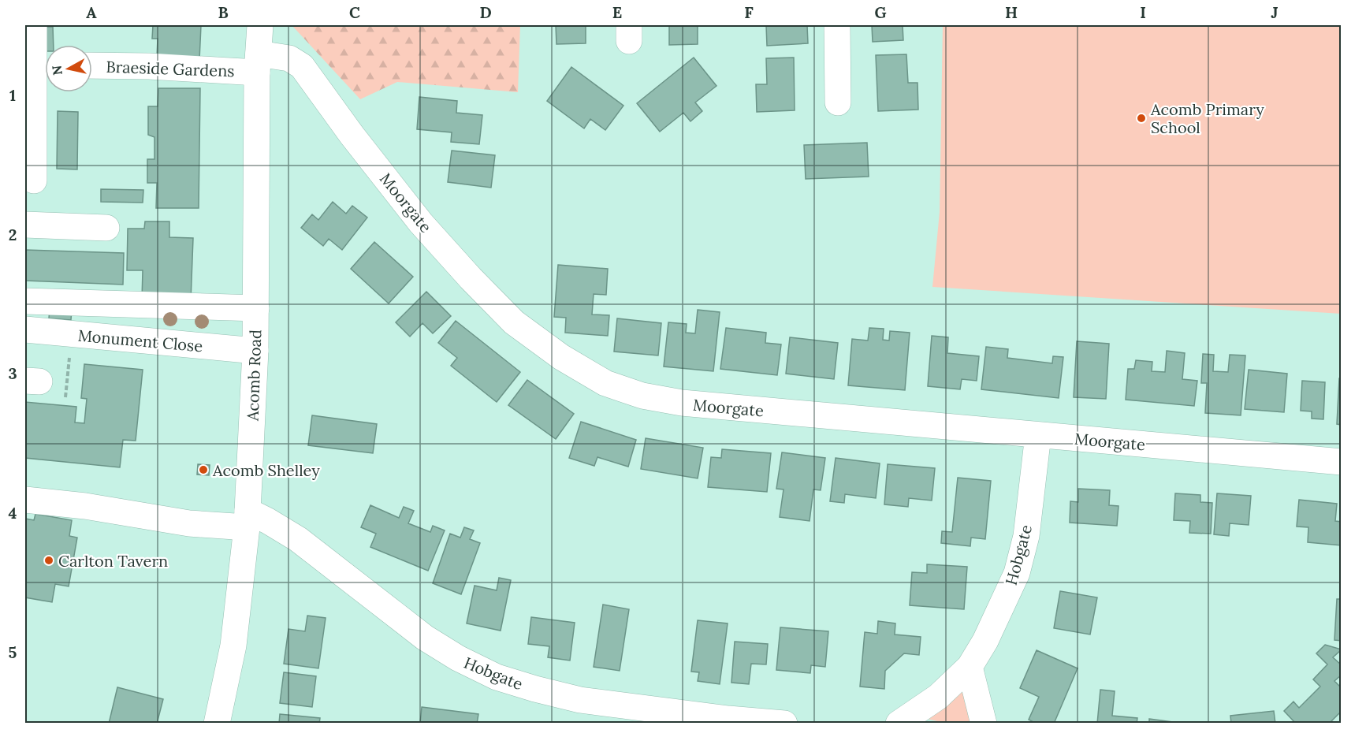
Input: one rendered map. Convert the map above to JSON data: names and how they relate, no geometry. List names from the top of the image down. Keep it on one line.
{"streets":{"street":["Braeside Gardens","Moorgate","Monument Close","Acomb Road","Hobgate"]},"crossings":[["Braeside Gardens","Moorgate"],["Braeside Gardens","Acomb Road"],["Moorgate","Acomb Road"],["Moorgate","Hobgate"],["Monument Close","Acomb Road"],["Acomb Road","Hobgate"]],"places":["Acomb Primary School","Acomb Shelley","Carlton Tavern"],"north":"left","grid":{"columns":["A","B","C","D","E","F","G","H","I","J"],"rows":["1","2","3","4","5"]}}
